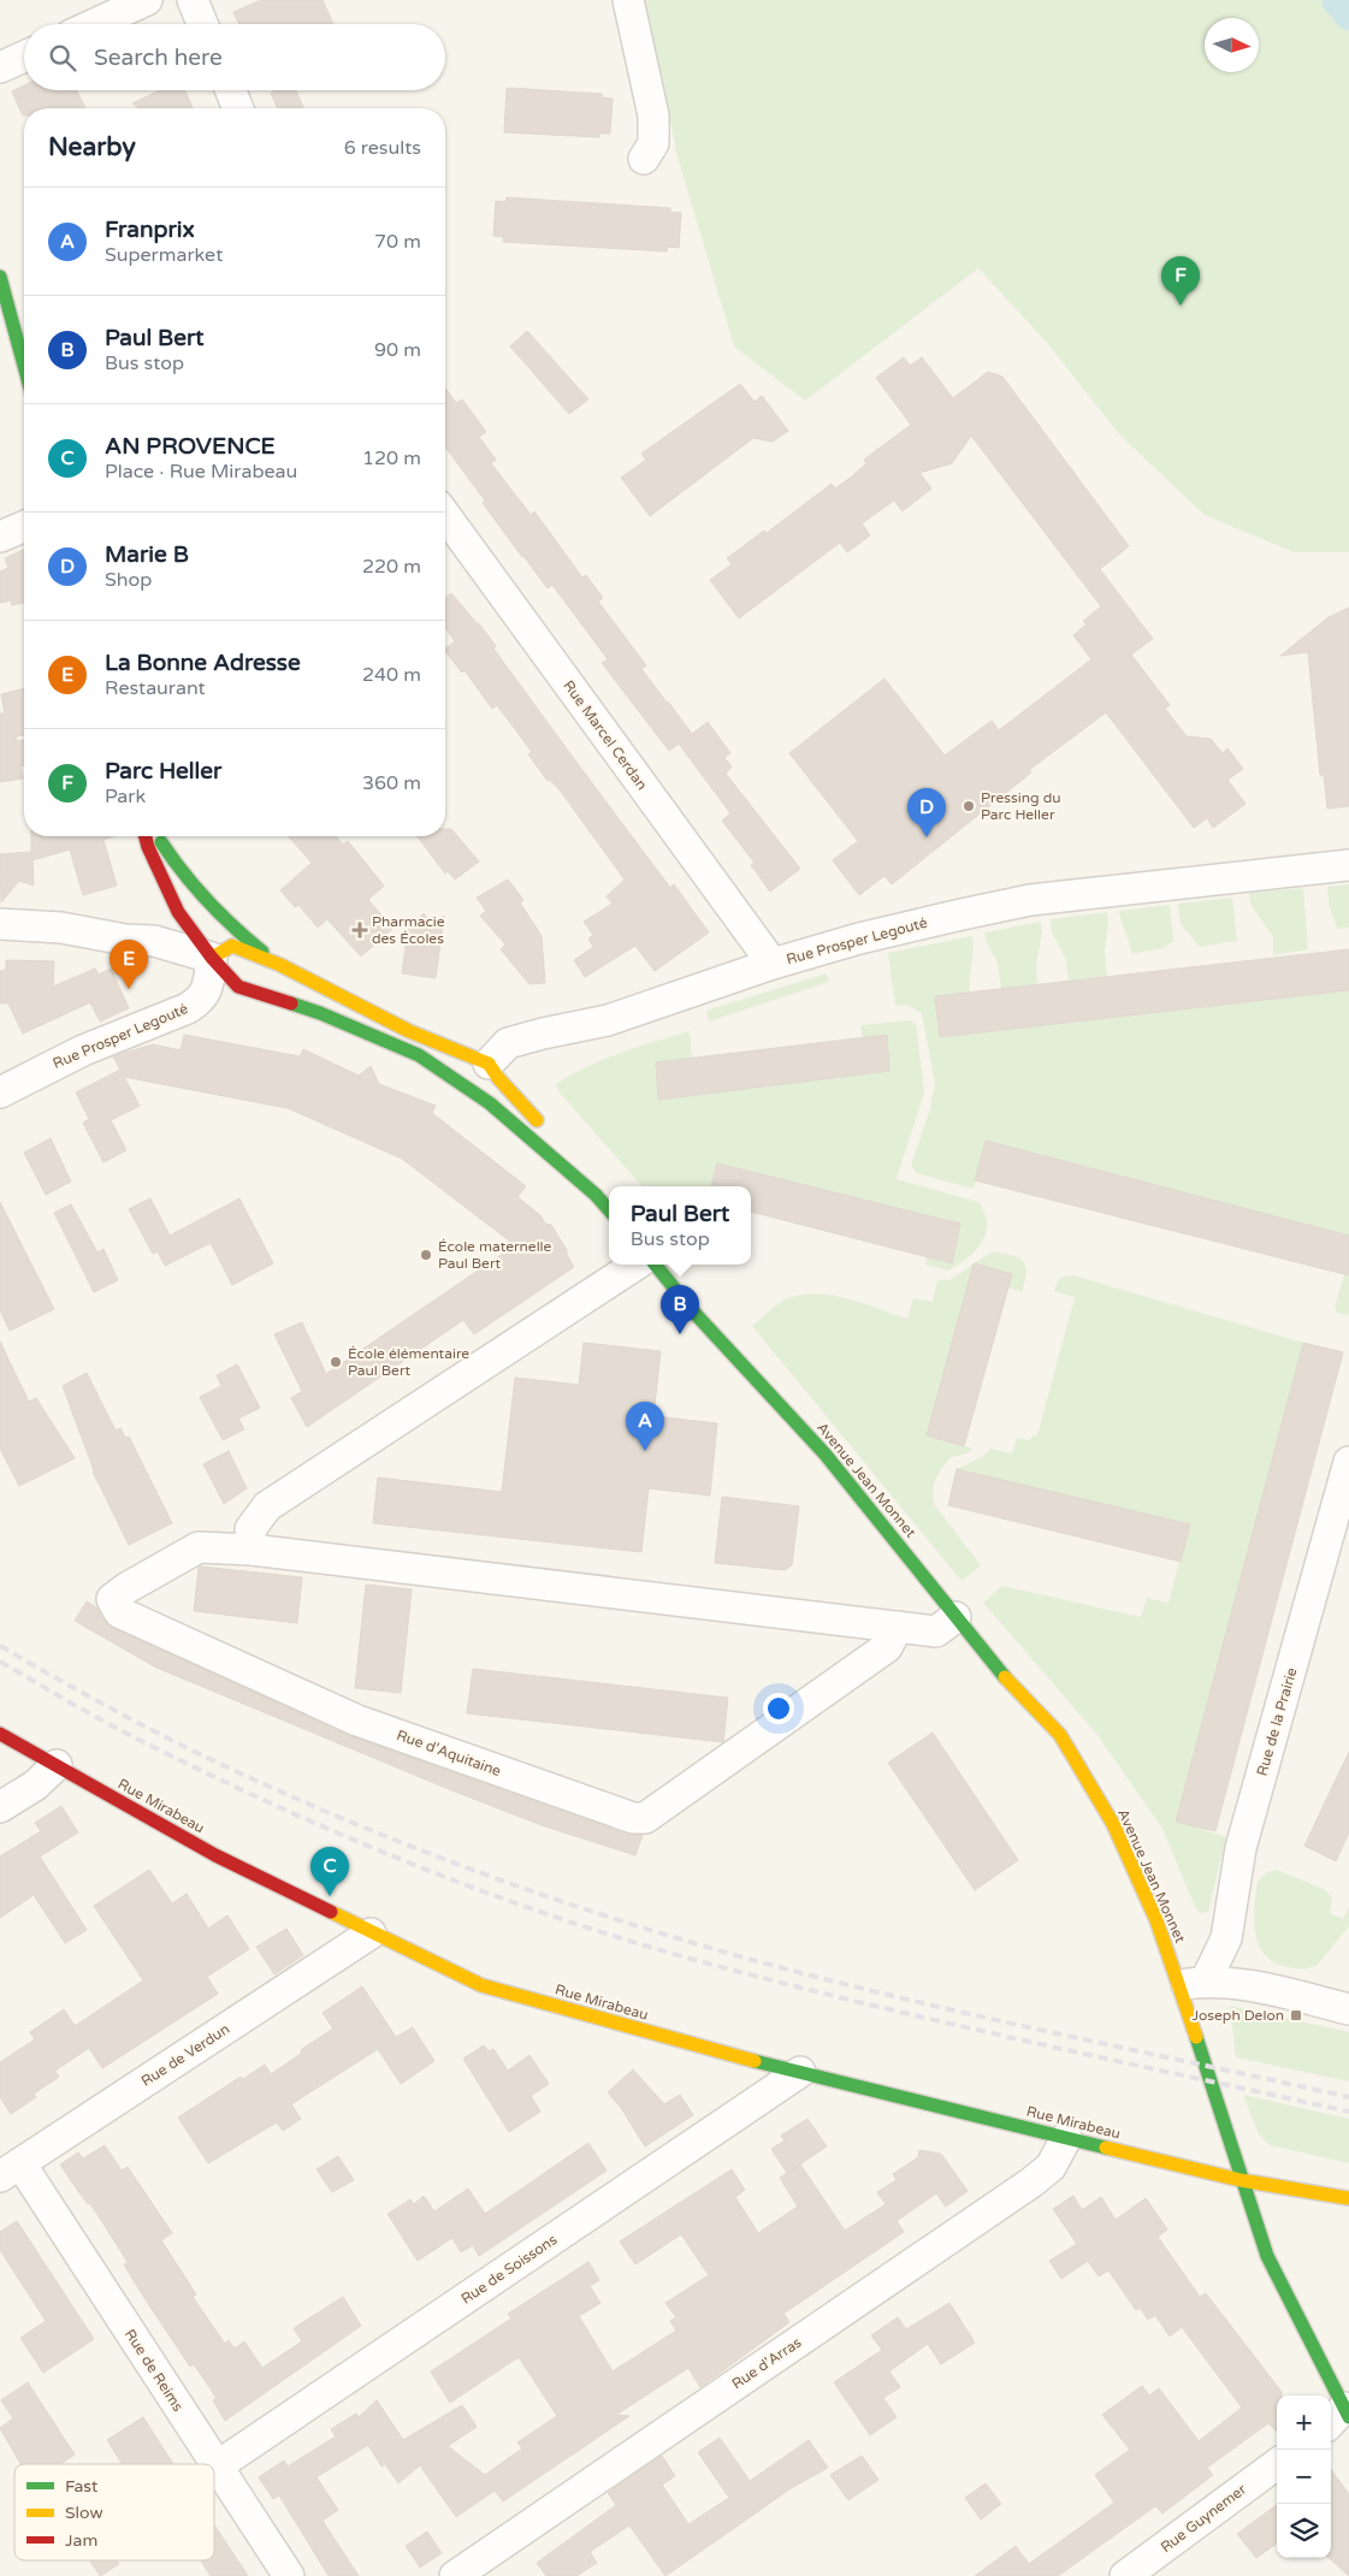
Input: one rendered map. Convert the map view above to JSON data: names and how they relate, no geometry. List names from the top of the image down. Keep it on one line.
{"streets":{"main road":["Avenue Jean Monnet","Rue Mirabeau"],"street":["Rue Marcel Cerdan","Rue Prosper Legouté","Rue de la Prairie","Rue d'Aquitaine","Rue de Verdun","Rue de Soissons","Rue d'Arras","Rue de Reims","Rue Guynemer"]},"crossings":[["Rue Marcel Cerdan","Rue Prosper Legouté"],["Avenue Jean Monnet","Rue de la Prairie"],["Avenue Jean Monnet","Rue d'Aquitaine"],["Avenue Jean Monnet","Rue Mirabeau"],["Rue Mirabeau","Rue de Verdun"],["Rue Mirabeau","Rue de Soissons"],["Rue Mirabeau","Rue d'Arras"],["Rue de Verdun","Rue de Reims"],["Rue de Soissons","Rue de Reims"]],"places":{"other":["Pressing du Parc Heller","École maternelle Paul Bert","École élémentaire Paul Bert"],"health":["Pharmacie des Écoles"],"transit":["Joseph Delon"]},"legend":["Fast","Slow","Jam"],"north":"right","page":{"search":"Search here","heading":["Nearby","6 results"],"list":[{"mark":"A","name":"Franprix","note":"Supermarket","value":"70 m"},{"mark":"B","name":"Paul Bert","note":"Bus stop","value":"90 m"},{"mark":"C","name":"AN PROVENCE","note":"Place · Rue Mirabeau","value":"120 m"},{"mark":"D","name":"Marie B","note":"Shop","value":"220 m"},{"mark":"E","name":"La Bonne Adresse","note":"Restaurant","value":"240 m"},{"mark":"F","name":"Parc Heller","note":"Park","value":"360 m"}],"pins":["F","D","E","B","A","C"],"popup":["Paul Bert","Bus stop"],"map_buttons":["+","−"]}}
